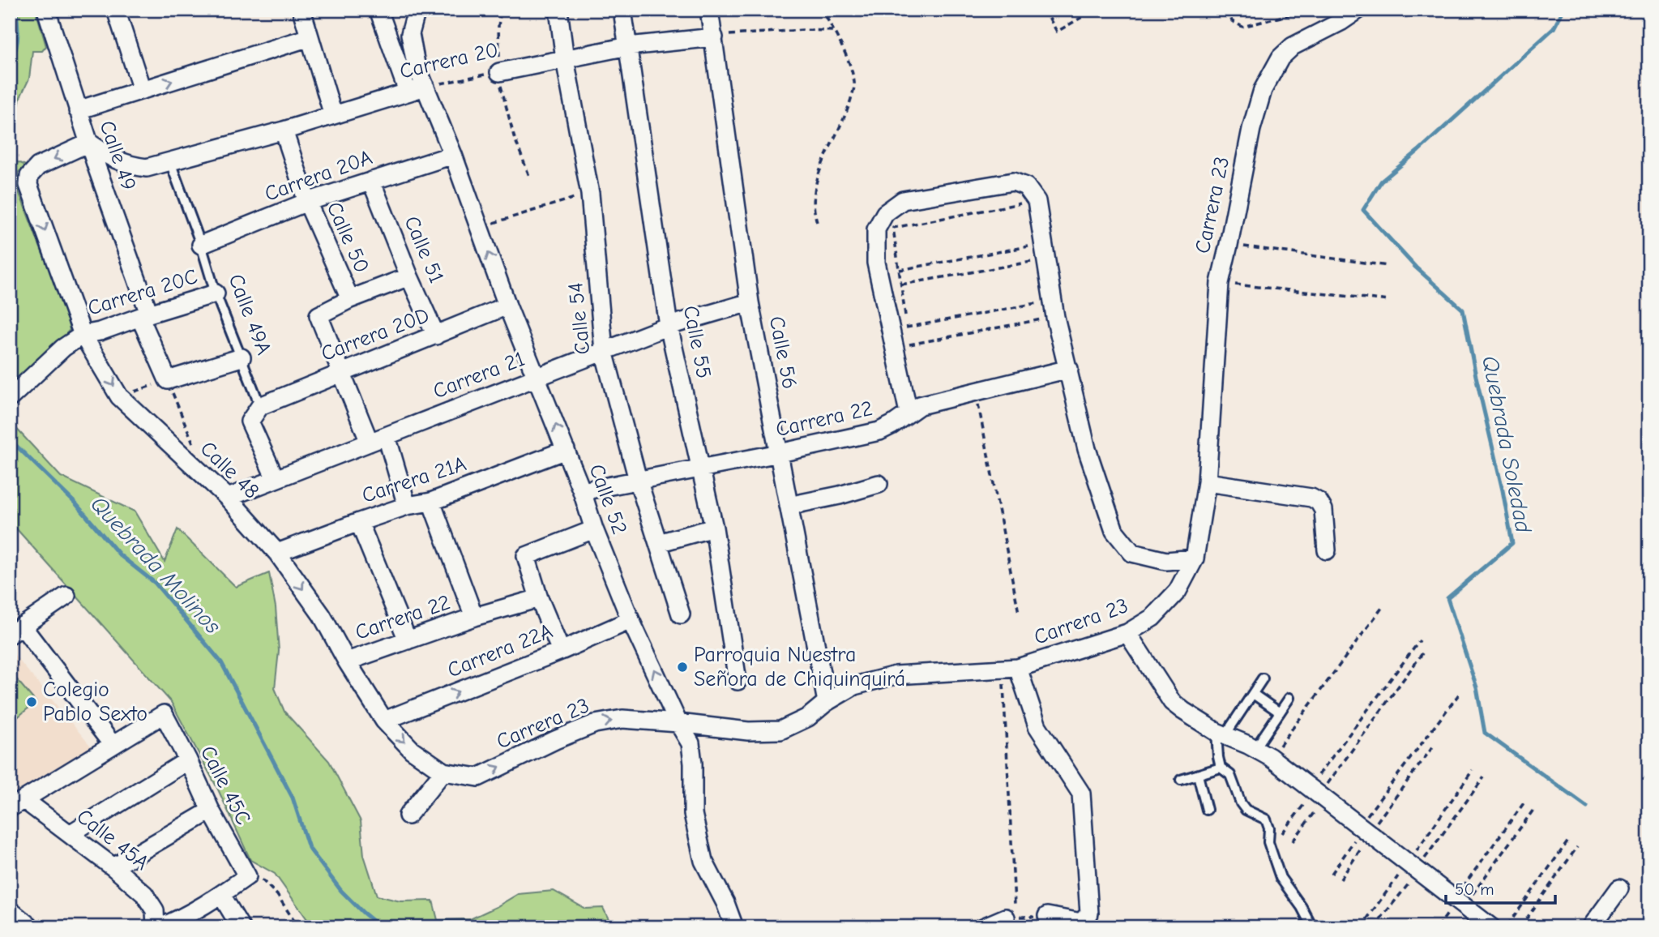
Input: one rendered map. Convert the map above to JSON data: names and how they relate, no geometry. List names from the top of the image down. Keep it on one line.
{"streets":{"street":["Carrera 20","Calle 49","Carrera 20A","Carrera 23","Calle 50","Calle 51","Carrera 20C","Calle 54","Carrera 20D","Calle 55","Calle 56","Carrera 21","Carrera 22","Calle 48","Carrera 21A","Calle 52","Carrera 22A","Calle 45C","Calle 45A"],"lane":["Calle 49A"]},"crossings":[["Carrera 20","Calle 49"],["Carrera 20","Calle 50"],["Carrera 20","Calle 49A"],["Carrera 20","Calle 54"],["Carrera 20","Calle 55"],["Carrera 20","Calle 56"],["Carrera 20","Calle 48"],["Carrera 20","Calle 52"],["Calle 49","Carrera 20C"],["Calle 49","Calle 48"],["Carrera 20A","Calle 50"],["Carrera 20A","Calle 51"],["Carrera 20A","Calle 49A"],["Carrera 20A","Calle 52"],["Carrera 23","Calle 56"],["Carrera 23","Calle 48"],["Carrera 23","Calle 52"],["Calle 51","Carrera 20D"],["Carrera 20C","Calle 49A"],["Carrera 20C","Calle 48"],["Calle 49A","Carrera 20D"],["Calle 54","Carrera 21"],["Calle 54","Carrera 22"],["Carrera 20D","Calle 52"],["Calle 55","Carrera 21"],["Calle 55","Carrera 22"],["Calle 56","Carrera 21"],["Calle 56","Carrera 22"],["Carrera 21","Calle 48"],["Carrera 21","Calle 52"],["Carrera 22","Calle 48"],["Carrera 22","Calle 52"],["Calle 48","Carrera 21A"],["Calle 48","Carrera 22A"],["Carrera 21A","Calle 52"],["Calle 52","Carrera 22A"]],"one_way":["Carrera 22A"],"water":["Quebrada Soledad","Quebrada Molinos"],"places":["Parroquia Nuestra Señora de Chiquinquirá","Colegio Pablo Sexto"],"scale_bar":"50 m"}
